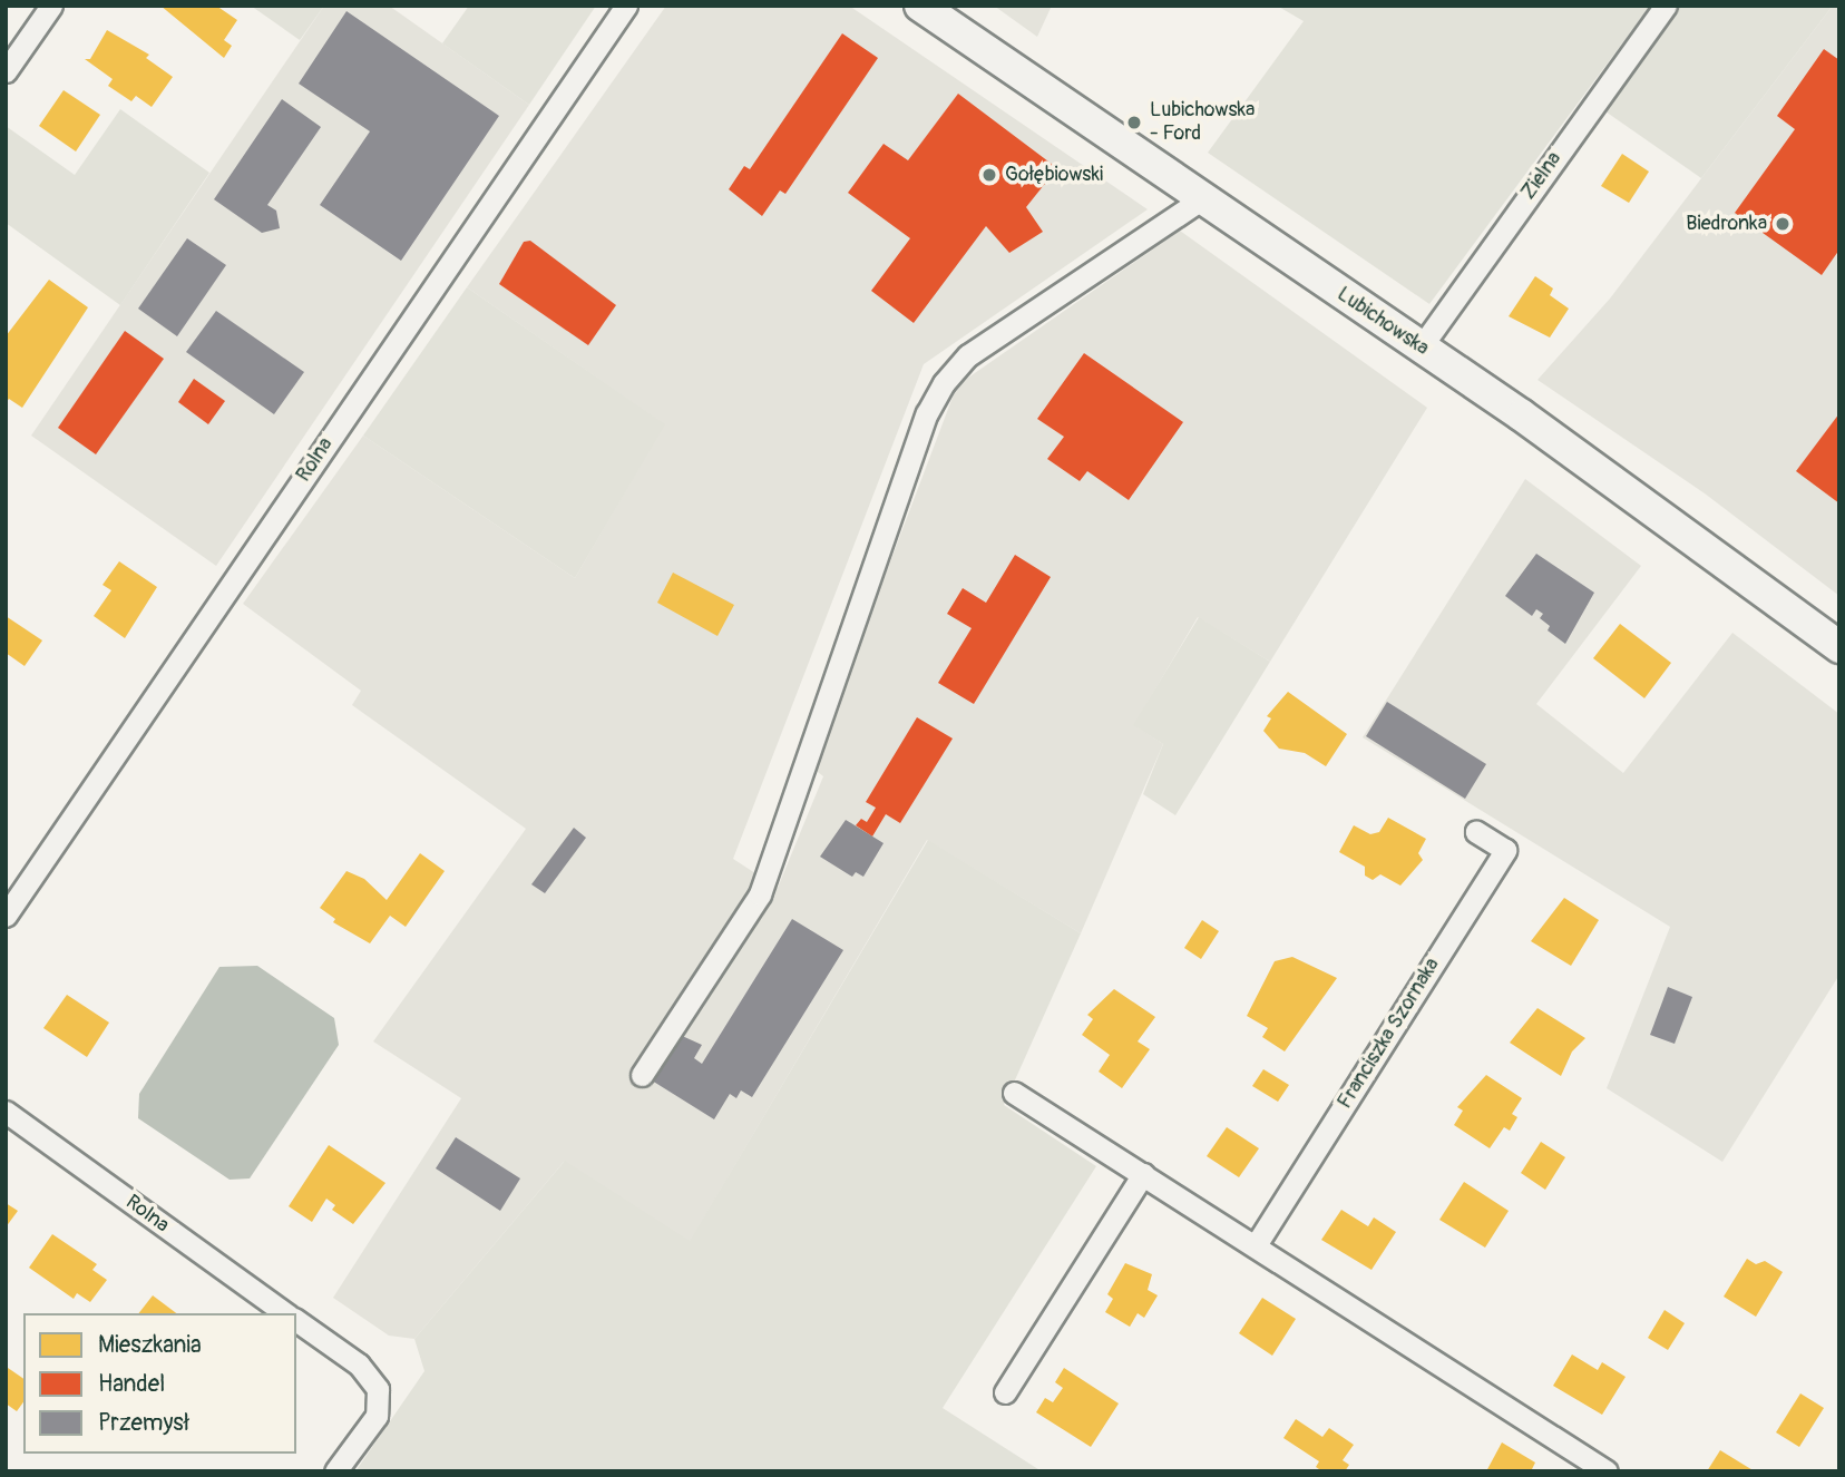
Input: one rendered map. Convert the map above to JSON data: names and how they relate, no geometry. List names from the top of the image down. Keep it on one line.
{"streets":{"street":["Zielna","Lubichowska","Rolna","Franciszka Szornaka"]},"crossings":[["Zielna","Lubichowska"]],"places":["Lubichowska - Ford","Gołębiowski","Biedronka"],"legend":["Mieszkania","Handel","Przemysł"]}
